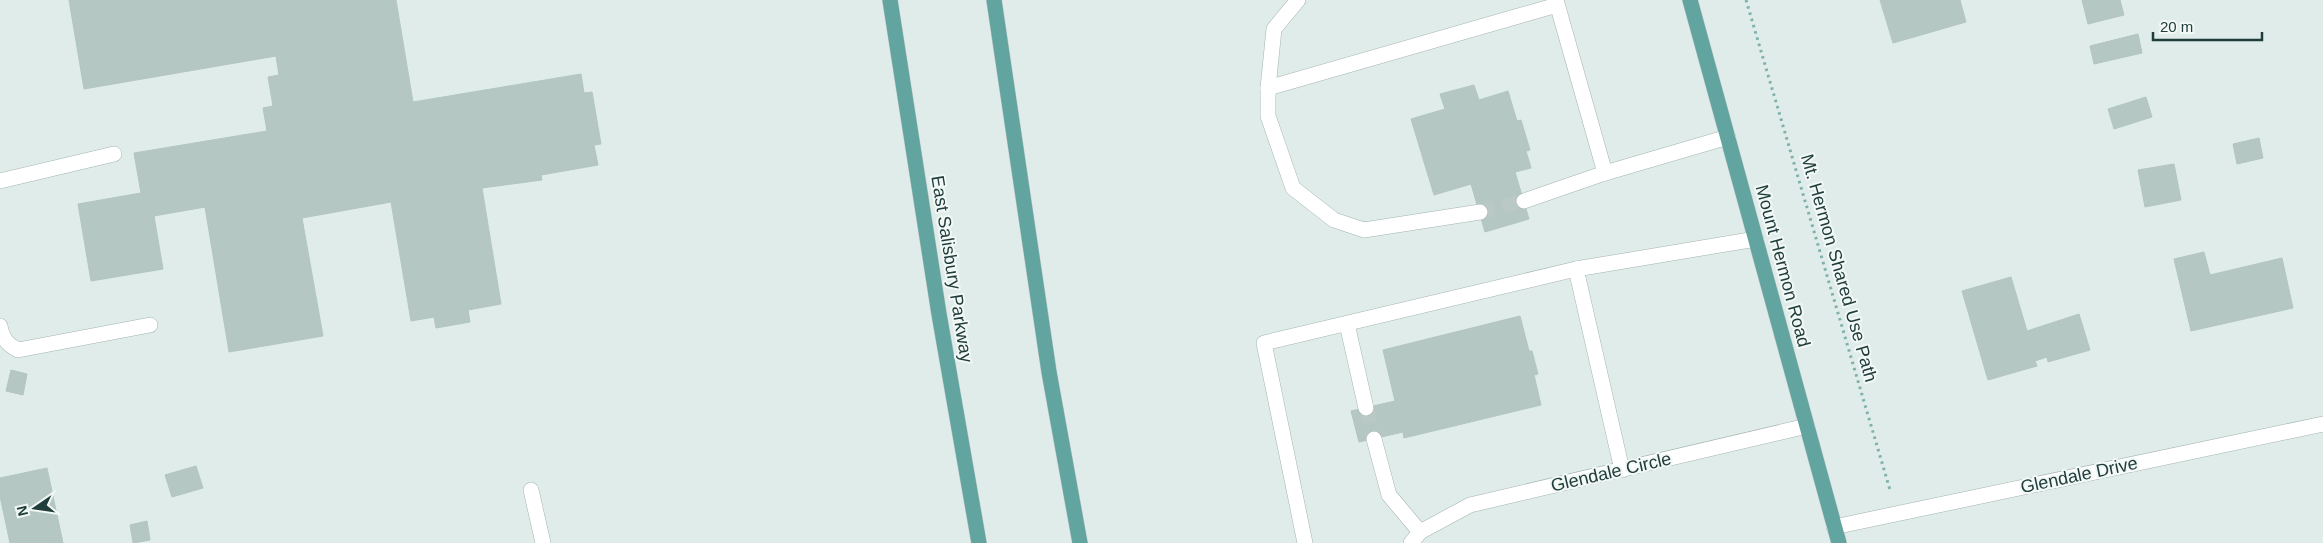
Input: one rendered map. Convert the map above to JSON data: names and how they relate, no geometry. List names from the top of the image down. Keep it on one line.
{"streets":{"main road":["Mount Hermon Road","East Salisbury Parkway"],"street":["Glendale Circle","Glendale Drive"],"path":["Mt. Hermon Shared Use Path"]},"crossings":[["Mount Hermon Road","Glendale Circle"],["Mount Hermon Road","Glendale Drive"],["Mt. Hermon Shared Use Path","Glendale Drive"]],"scale_bar":"20 m","north":"left"}
